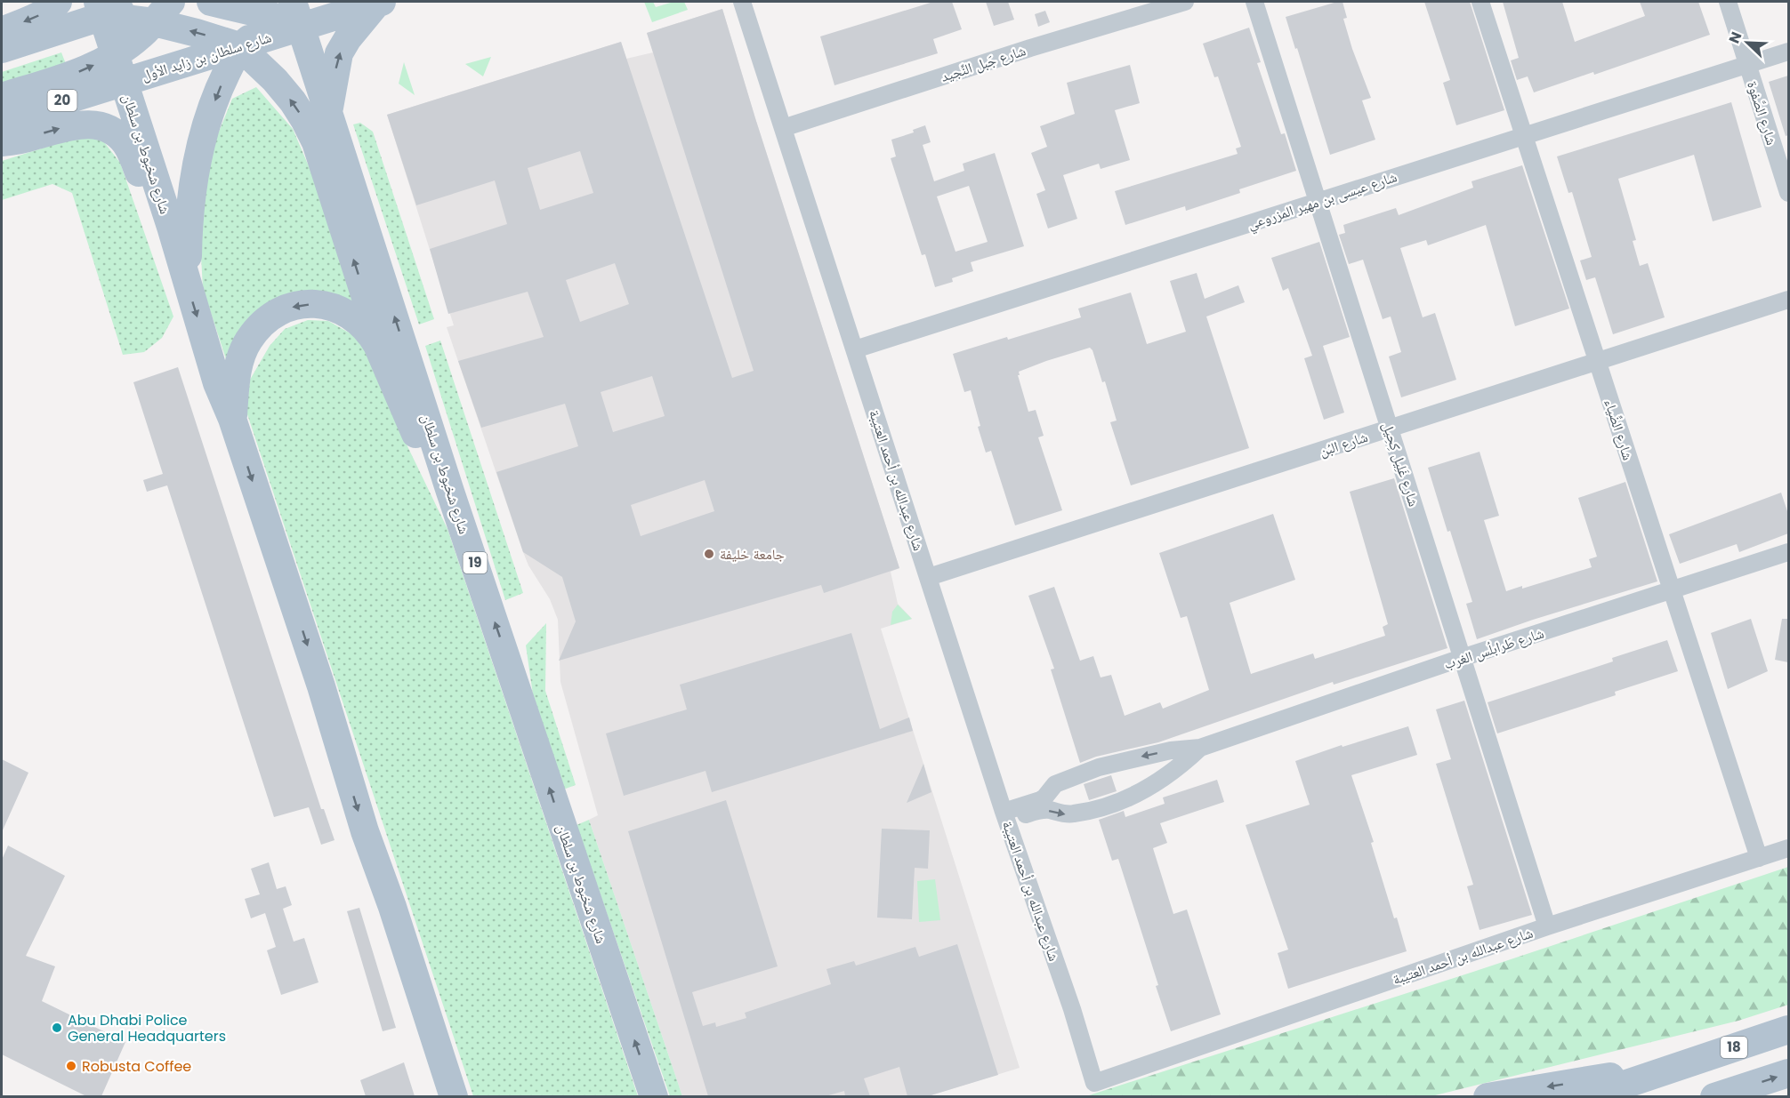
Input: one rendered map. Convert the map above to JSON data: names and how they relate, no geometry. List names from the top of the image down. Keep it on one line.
{"streets":{"main road":["شارع سلطان بن زايد الأول","20","شارع شخبوط بن سلطان","19","18"],"street":["شارع جَبل النِّجيد","شارع الصَّفوة","شارع عيسى بن مهير المزروعي","شارع الضِّياء","شارع البُن","شارع غَلِيل كِحِيل","شارع عبدالله بن أحمد العتيبة","شارع طَرابلُس الغرب"]},"crossings":[["شارع سلطان بن زايد الأول","شارع شخبوط بن سلطان"],["شارع جَبل النِّجيد","شارع عبدالله بن أحمد العتيبة"],["شارع الصَّفوة","شارع عيسى بن مهير المزروعي"],["شارع عيسى بن مهير المزروعي","شارع الضِّياء"],["شارع عيسى بن مهير المزروعي","شارع غَلِيل كِحِيل"],["شارع عيسى بن مهير المزروعي","شارع عبدالله بن أحمد العتيبة"],["شارع الضِّياء","شارع البُن"],["شارع الضِّياء","شارع عبدالله بن أحمد العتيبة"],["شارع الضِّياء","شارع طَرابلُس الغرب"],["شارع البُن","شارع غَلِيل كِحِيل"],["شارع البُن","شارع عبدالله بن أحمد العتيبة"],["شارع غَلِيل كِحِيل","شارع عبدالله بن أحمد العتيبة"],["شارع غَلِيل كِحِيل","شارع طَرابلُس الغرب"],["شارع عبدالله بن أحمد العتيبة","شارع طَرابلُس الغرب"]],"places":["جامعة خليفة","Abu Dhabi Police General Headquarters","Robusta Coffee"],"north":"top left"}
